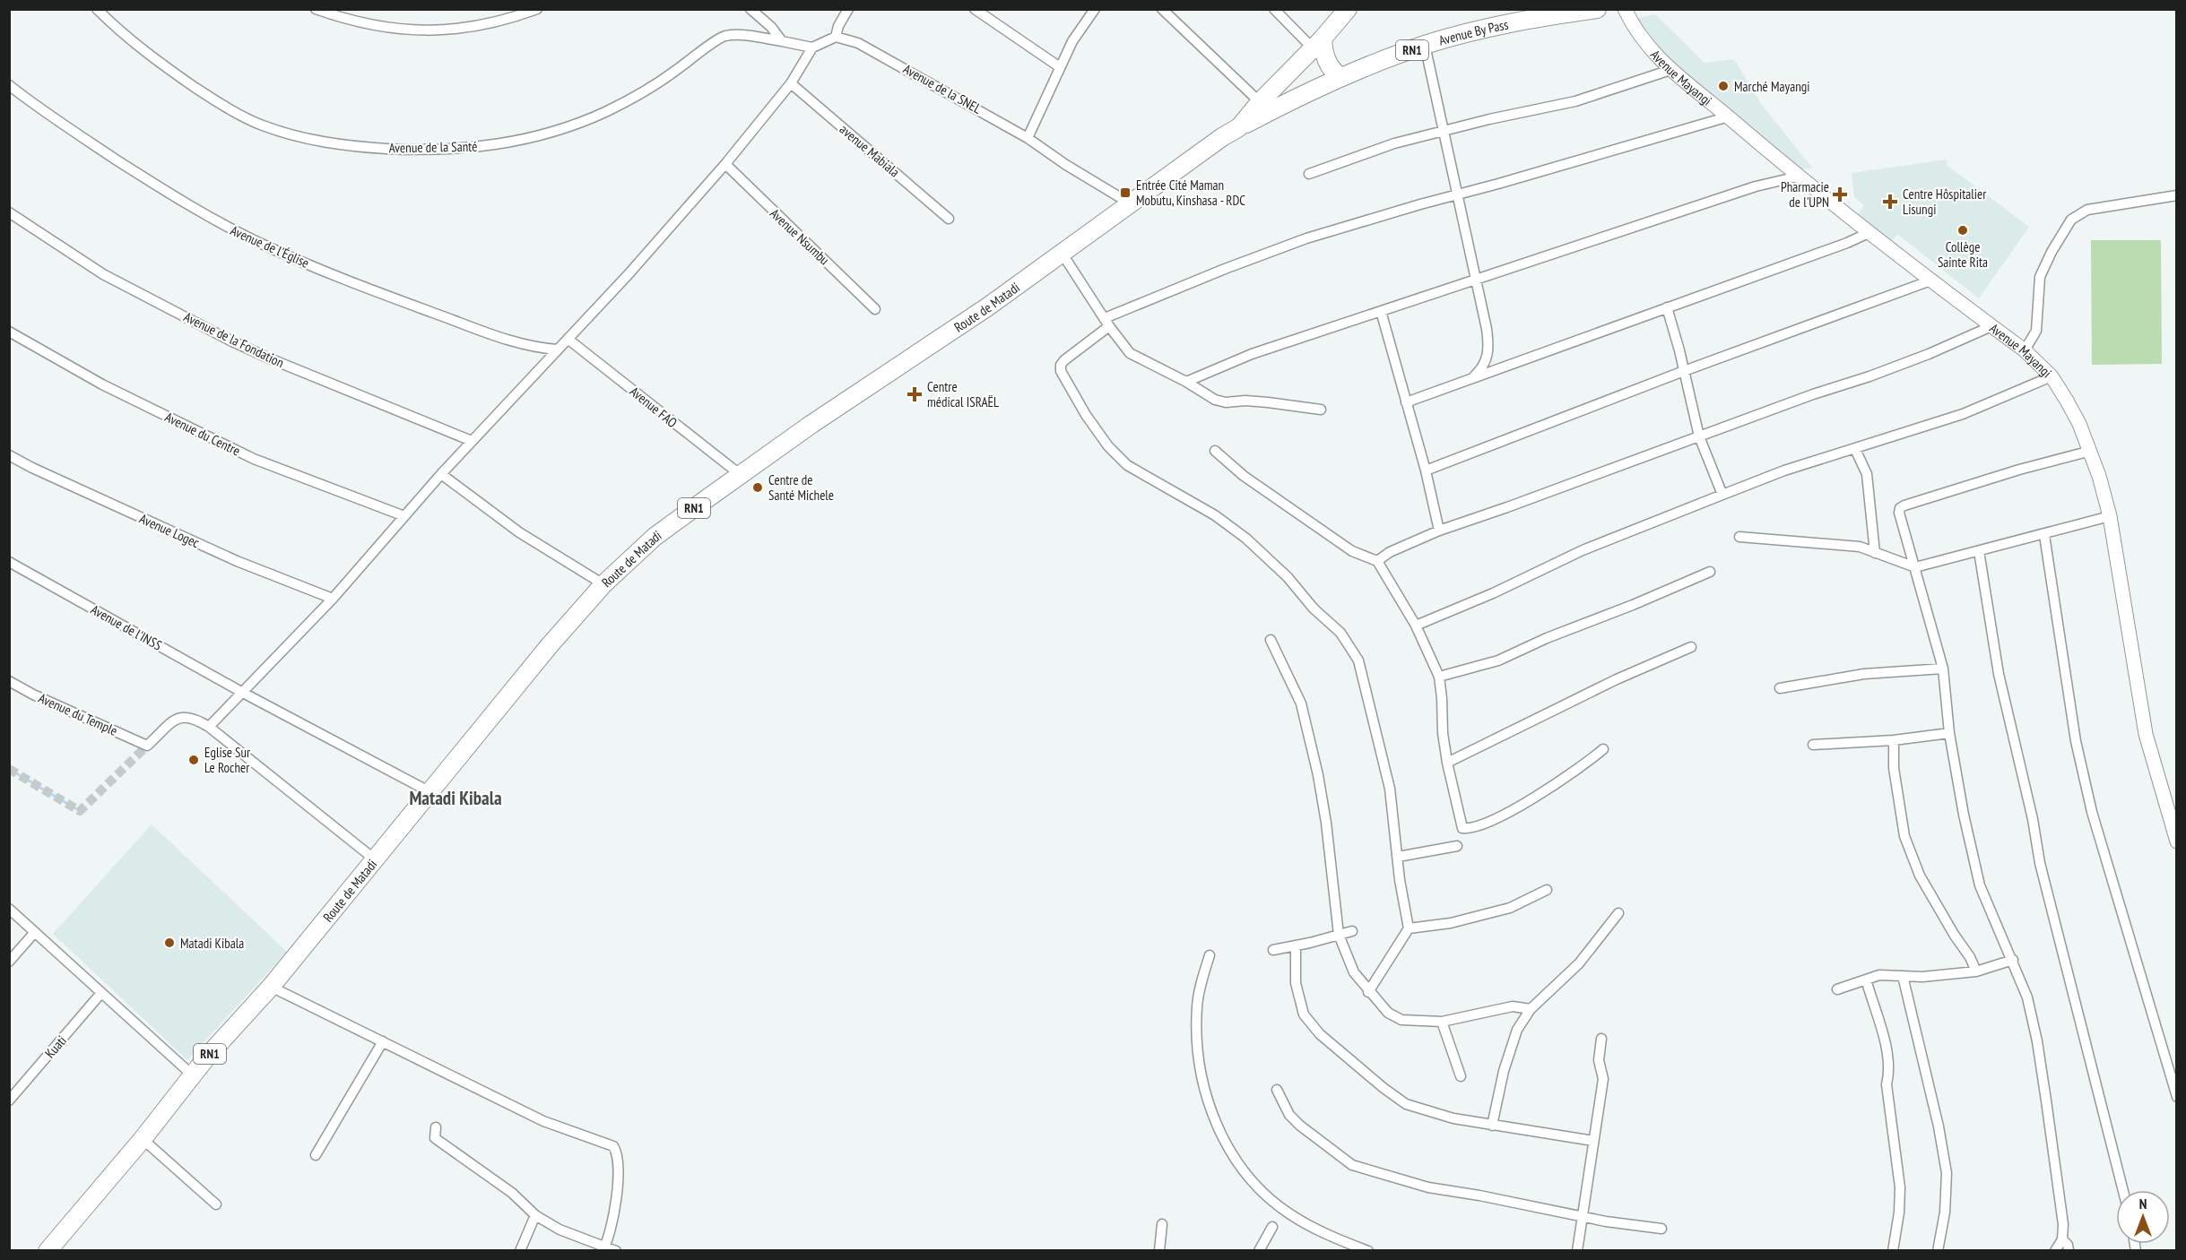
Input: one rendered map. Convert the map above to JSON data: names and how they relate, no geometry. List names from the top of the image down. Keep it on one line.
{"streets":{"highway":["Avenue By Pass","RN1","Route de Matadi"],"street":["Avenue Mayangi","Avenue de la SNEL","Avenue de la Santé","avenue Mabiala","Avenue Nsumbu","Avenue de l'Église","Avenue de la Fondation","Avenue FAO","Avenue du Centre","Avenue Logec","Avenue de l'INSS","Avenue du Temple","Kuati"]},"crossings":[["Avenue By Pass","Route de Matadi"],["Avenue de la SNEL","Route de Matadi"],["Route de Matadi","Avenue FAO"],["Route de Matadi","Avenue de l'INSS"]],"districts":["Matadi Kibala"],"places":{"other":["Marché Mayangi","Collège Sainte Rita","Centre de Santé Michele","Eglise Sur Le Rocher","Matadi Kibala"],"transit":["Entrée Cité Maman Mobutu, Kinshasa - RDC"],"health":["Pharmacie de l'UPN","Centre Hôspitalier Lisungi","Centre médical ISRAËL"]},"north":"top"}
